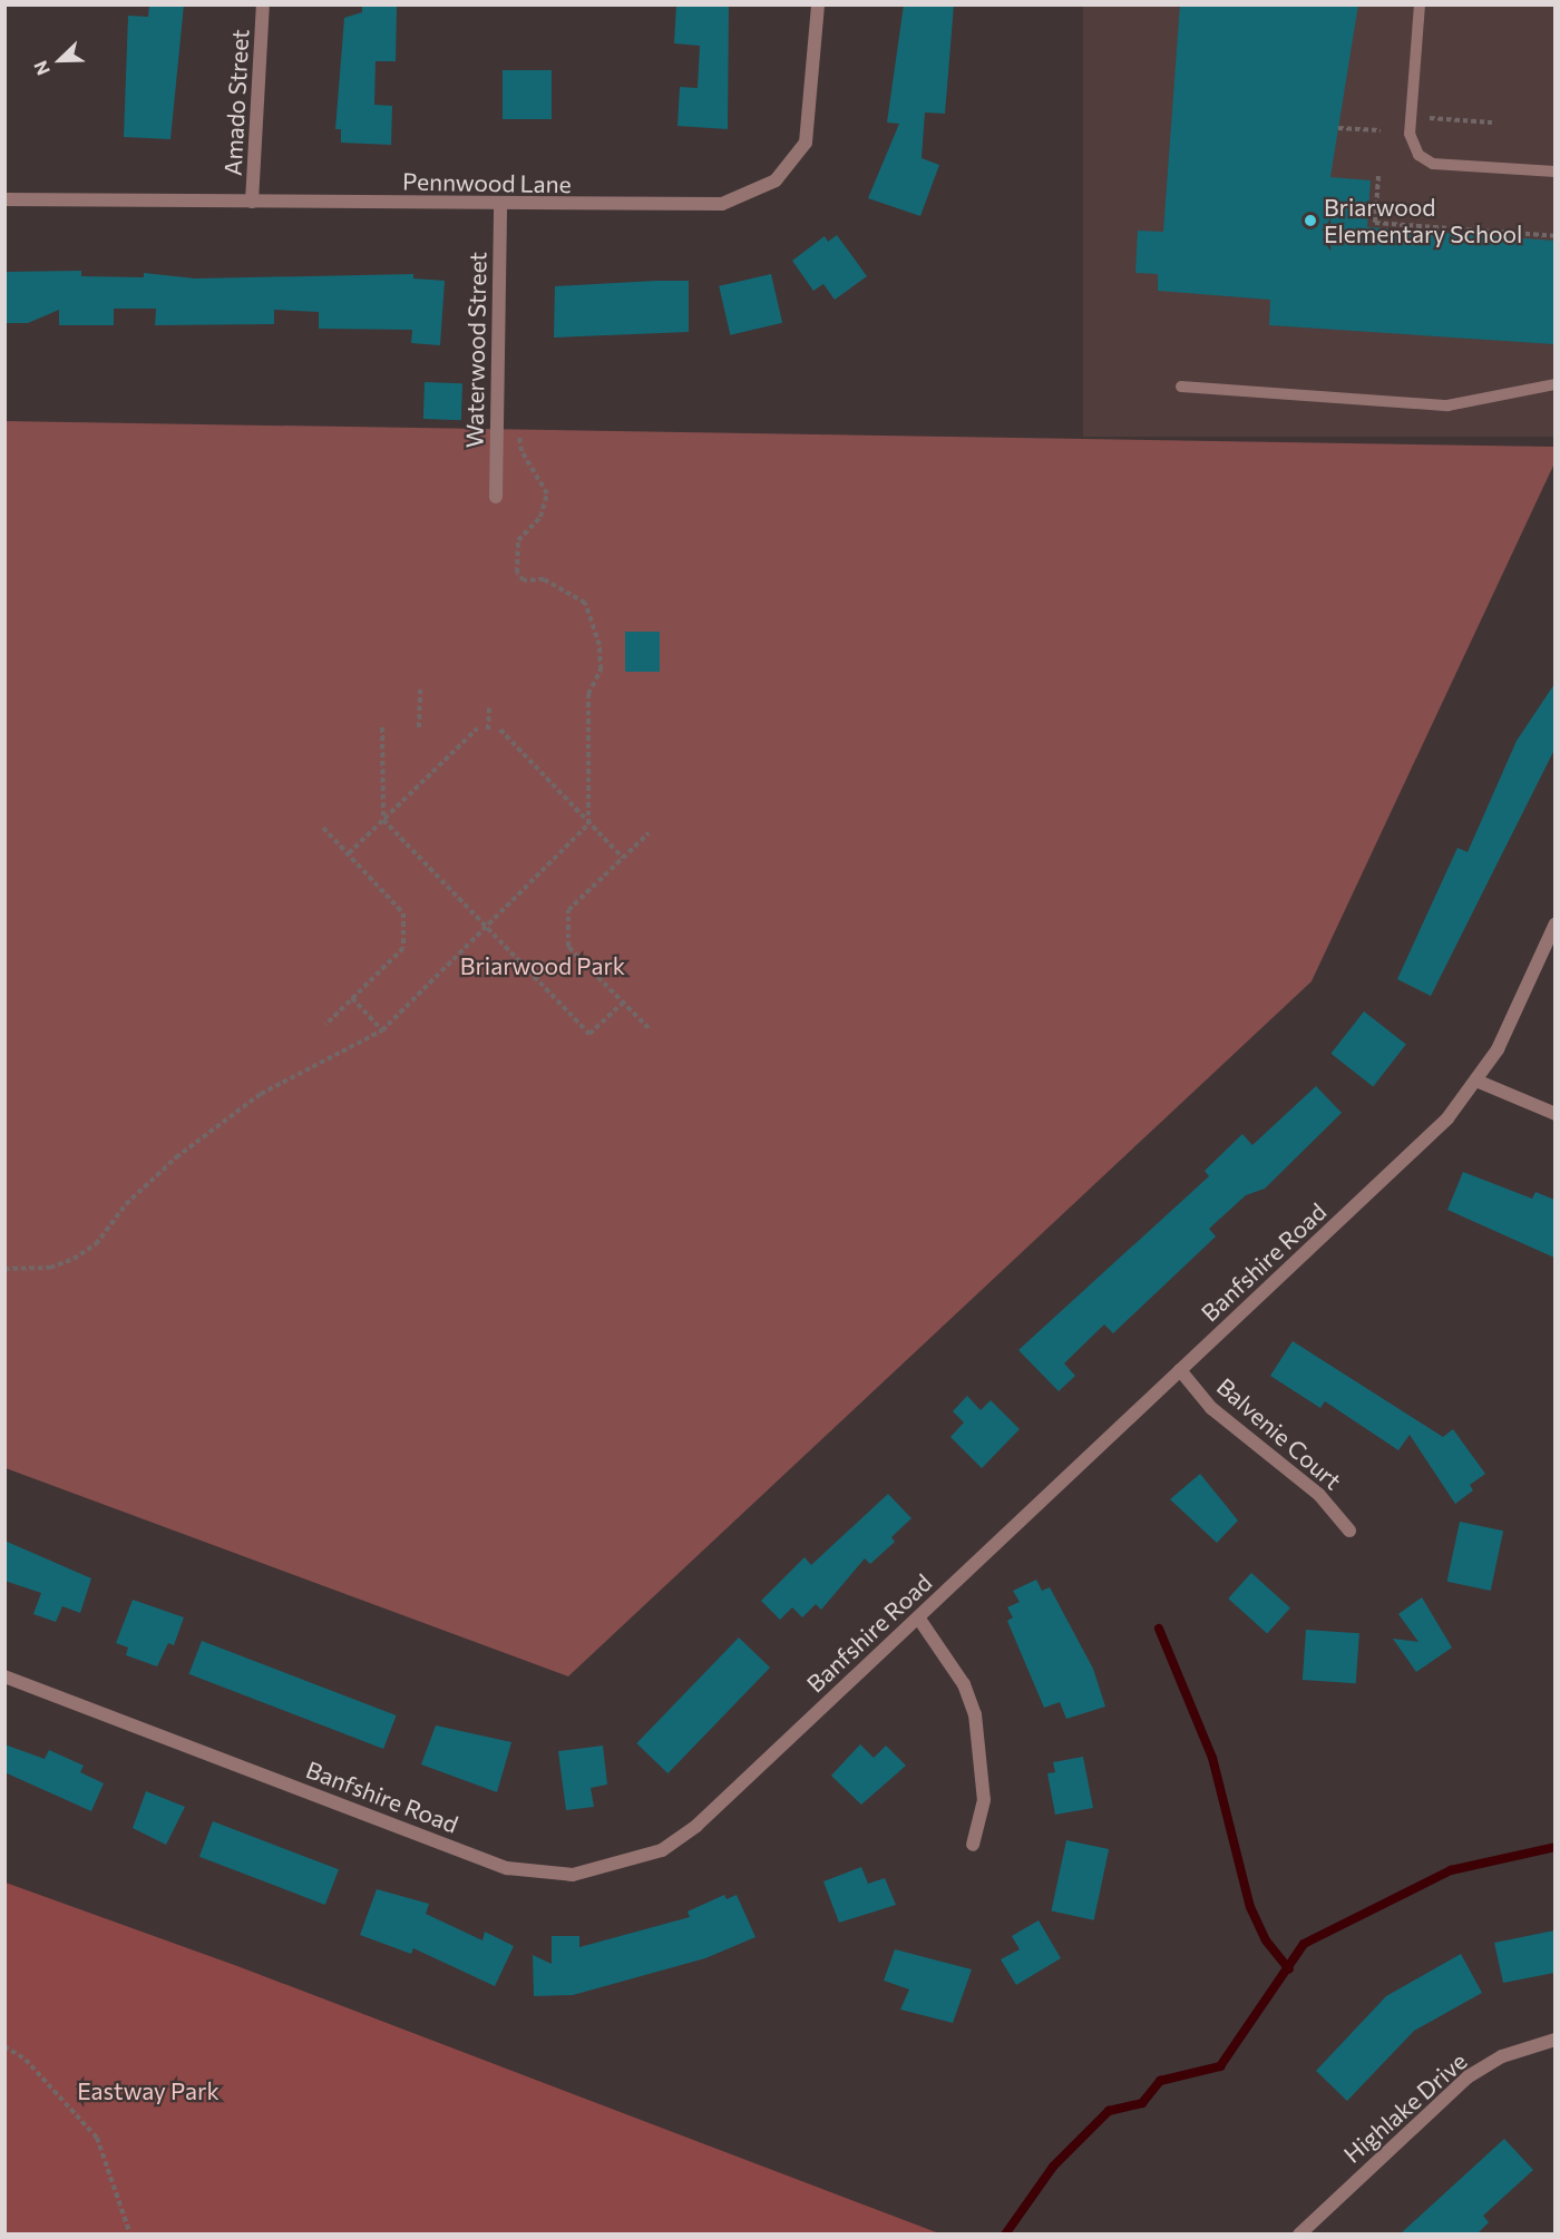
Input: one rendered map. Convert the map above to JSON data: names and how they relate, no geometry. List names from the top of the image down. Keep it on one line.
{"streets":{"street":["Amado Street","Pennwood Lane","Waterwood Street","Banfshire Road","Balvenie Court","Highlake Drive"]},"crossings":[["Amado Street","Pennwood Lane"],["Pennwood Lane","Waterwood Street"],["Banfshire Road","Balvenie Court"]],"parks":["Briarwood Park","Eastway Park"],"places":["Briarwood Elementary School"],"north":"bottom left"}
